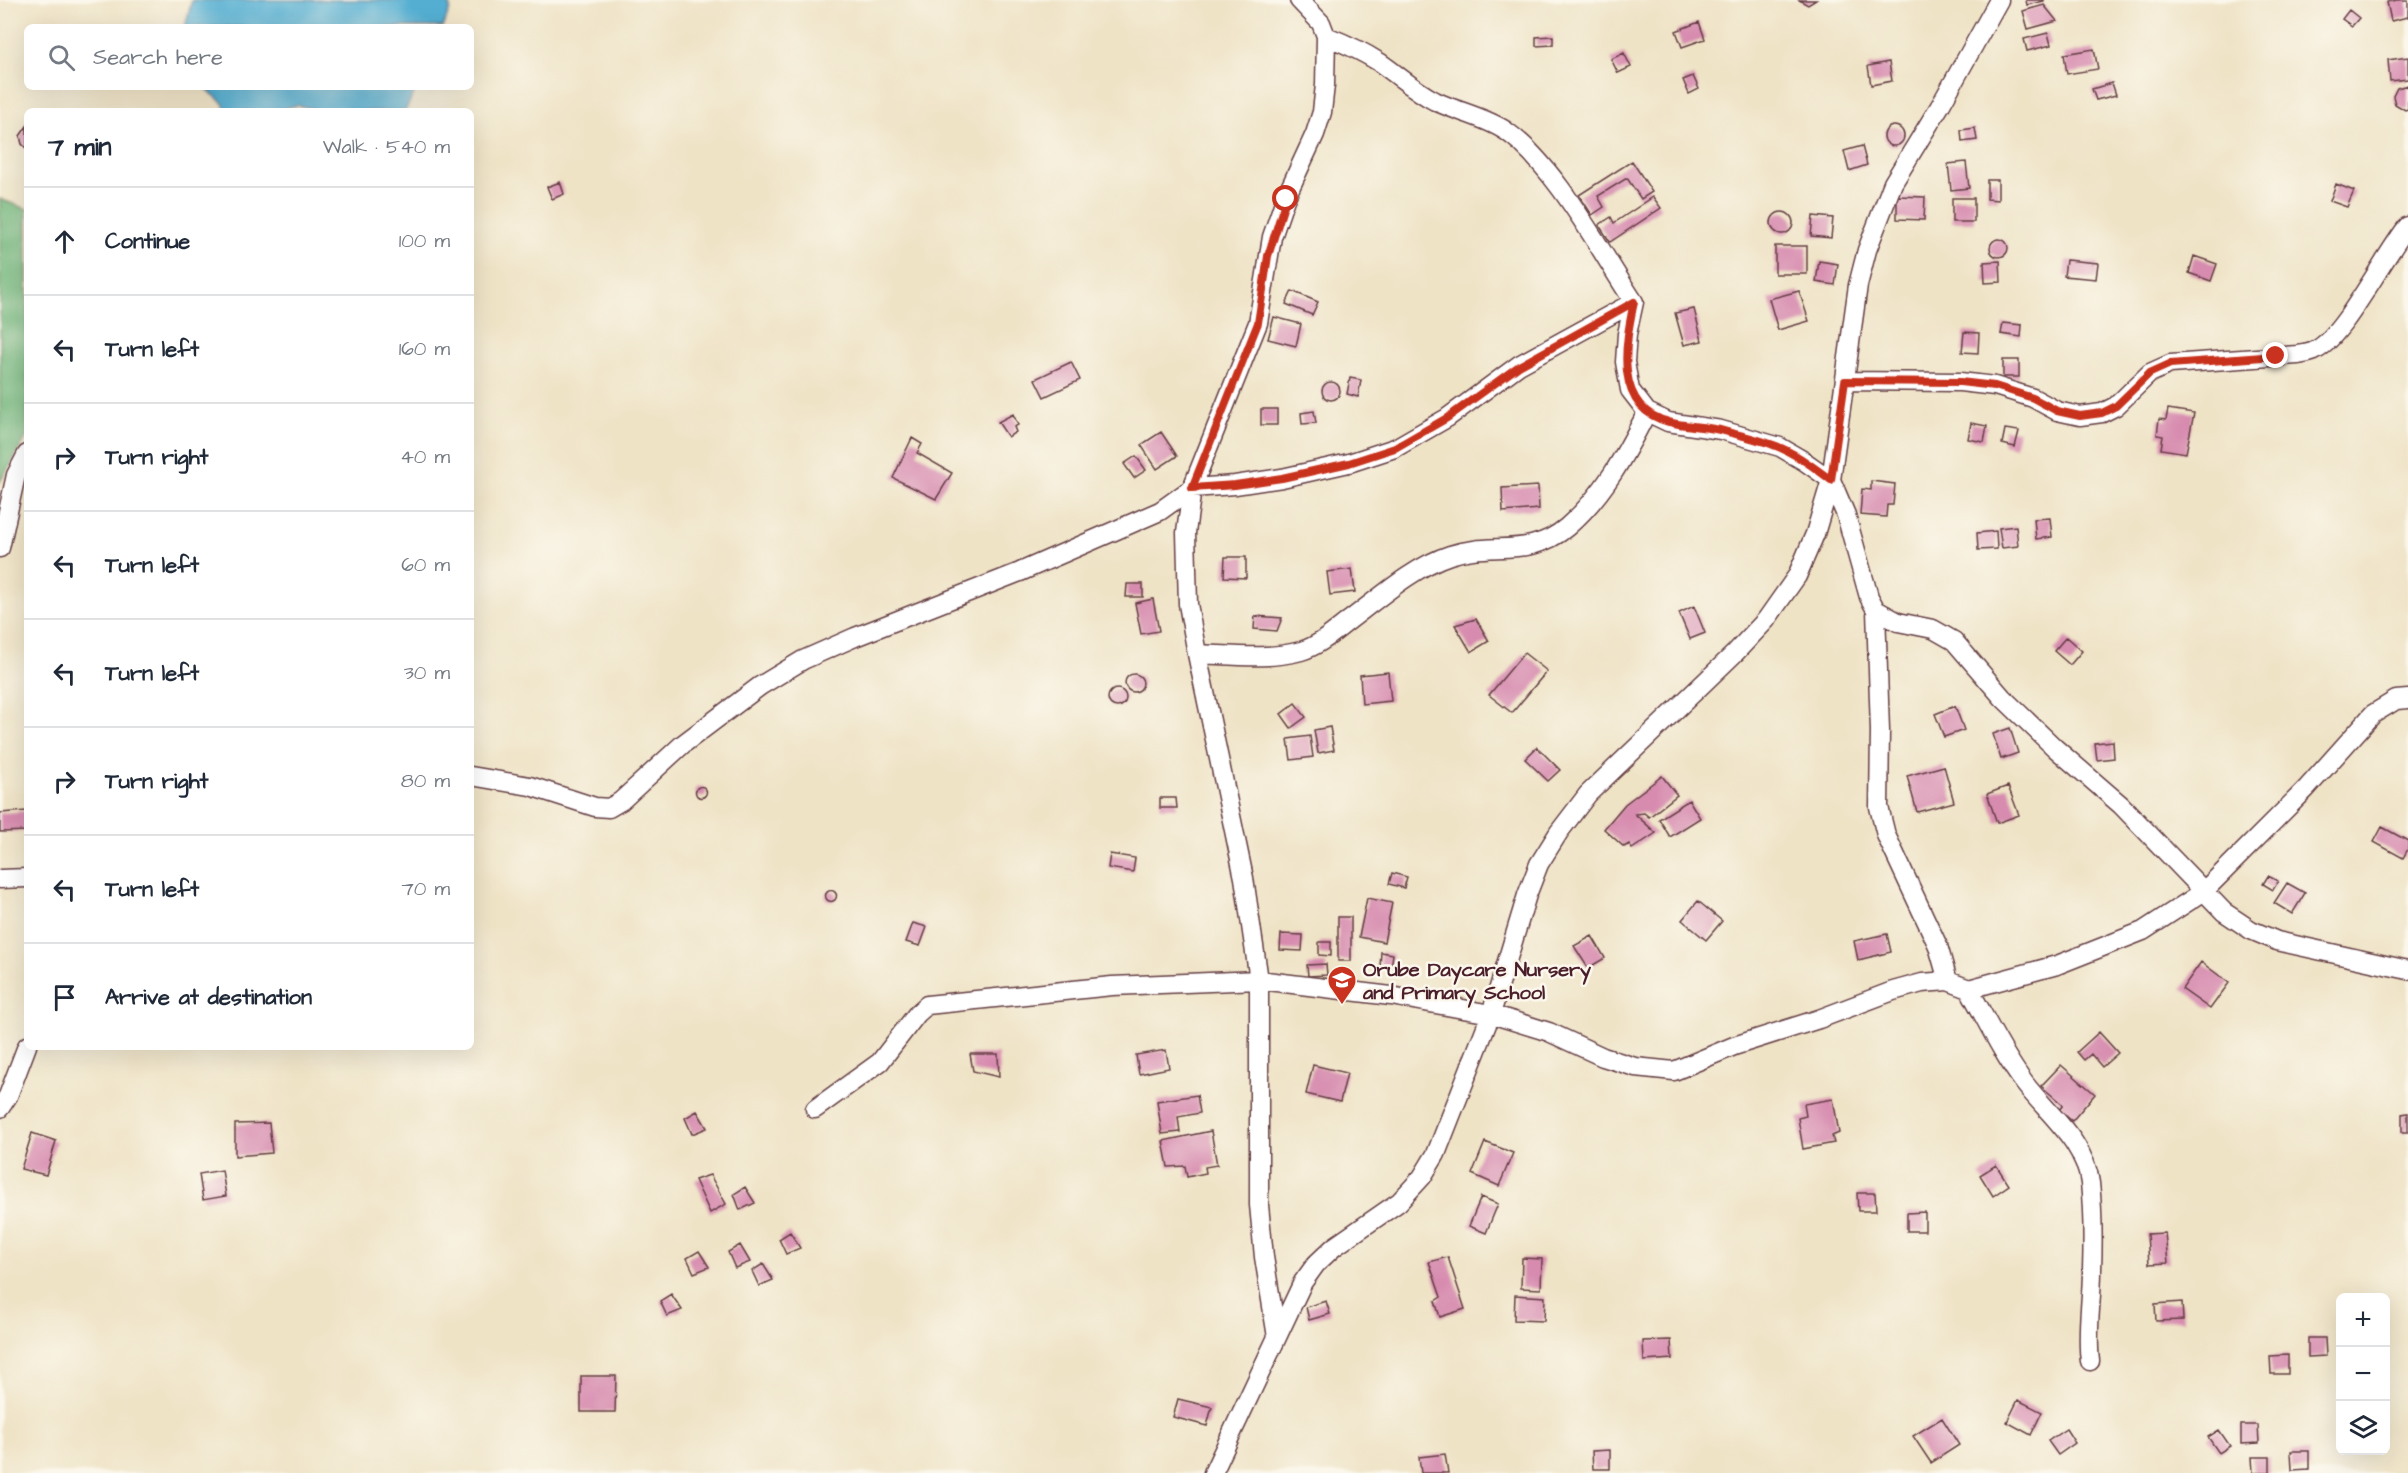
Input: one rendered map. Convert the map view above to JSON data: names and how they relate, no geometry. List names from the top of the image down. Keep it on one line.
{"places":{"school or university":["Orube Daycare Nursery and Primary School"]},"page":{"search":"Search here","heading":["7 min","Walk · 540 m"],"list":[["Continue","100 m"],["Turn left","160 m"],["Turn right","40 m"],["Turn left","60 m"],["Turn left","30 m"],["Turn right","80 m"],["Turn left","70 m"],"Arrive at destination"],"map_buttons":["+","−"]}}
